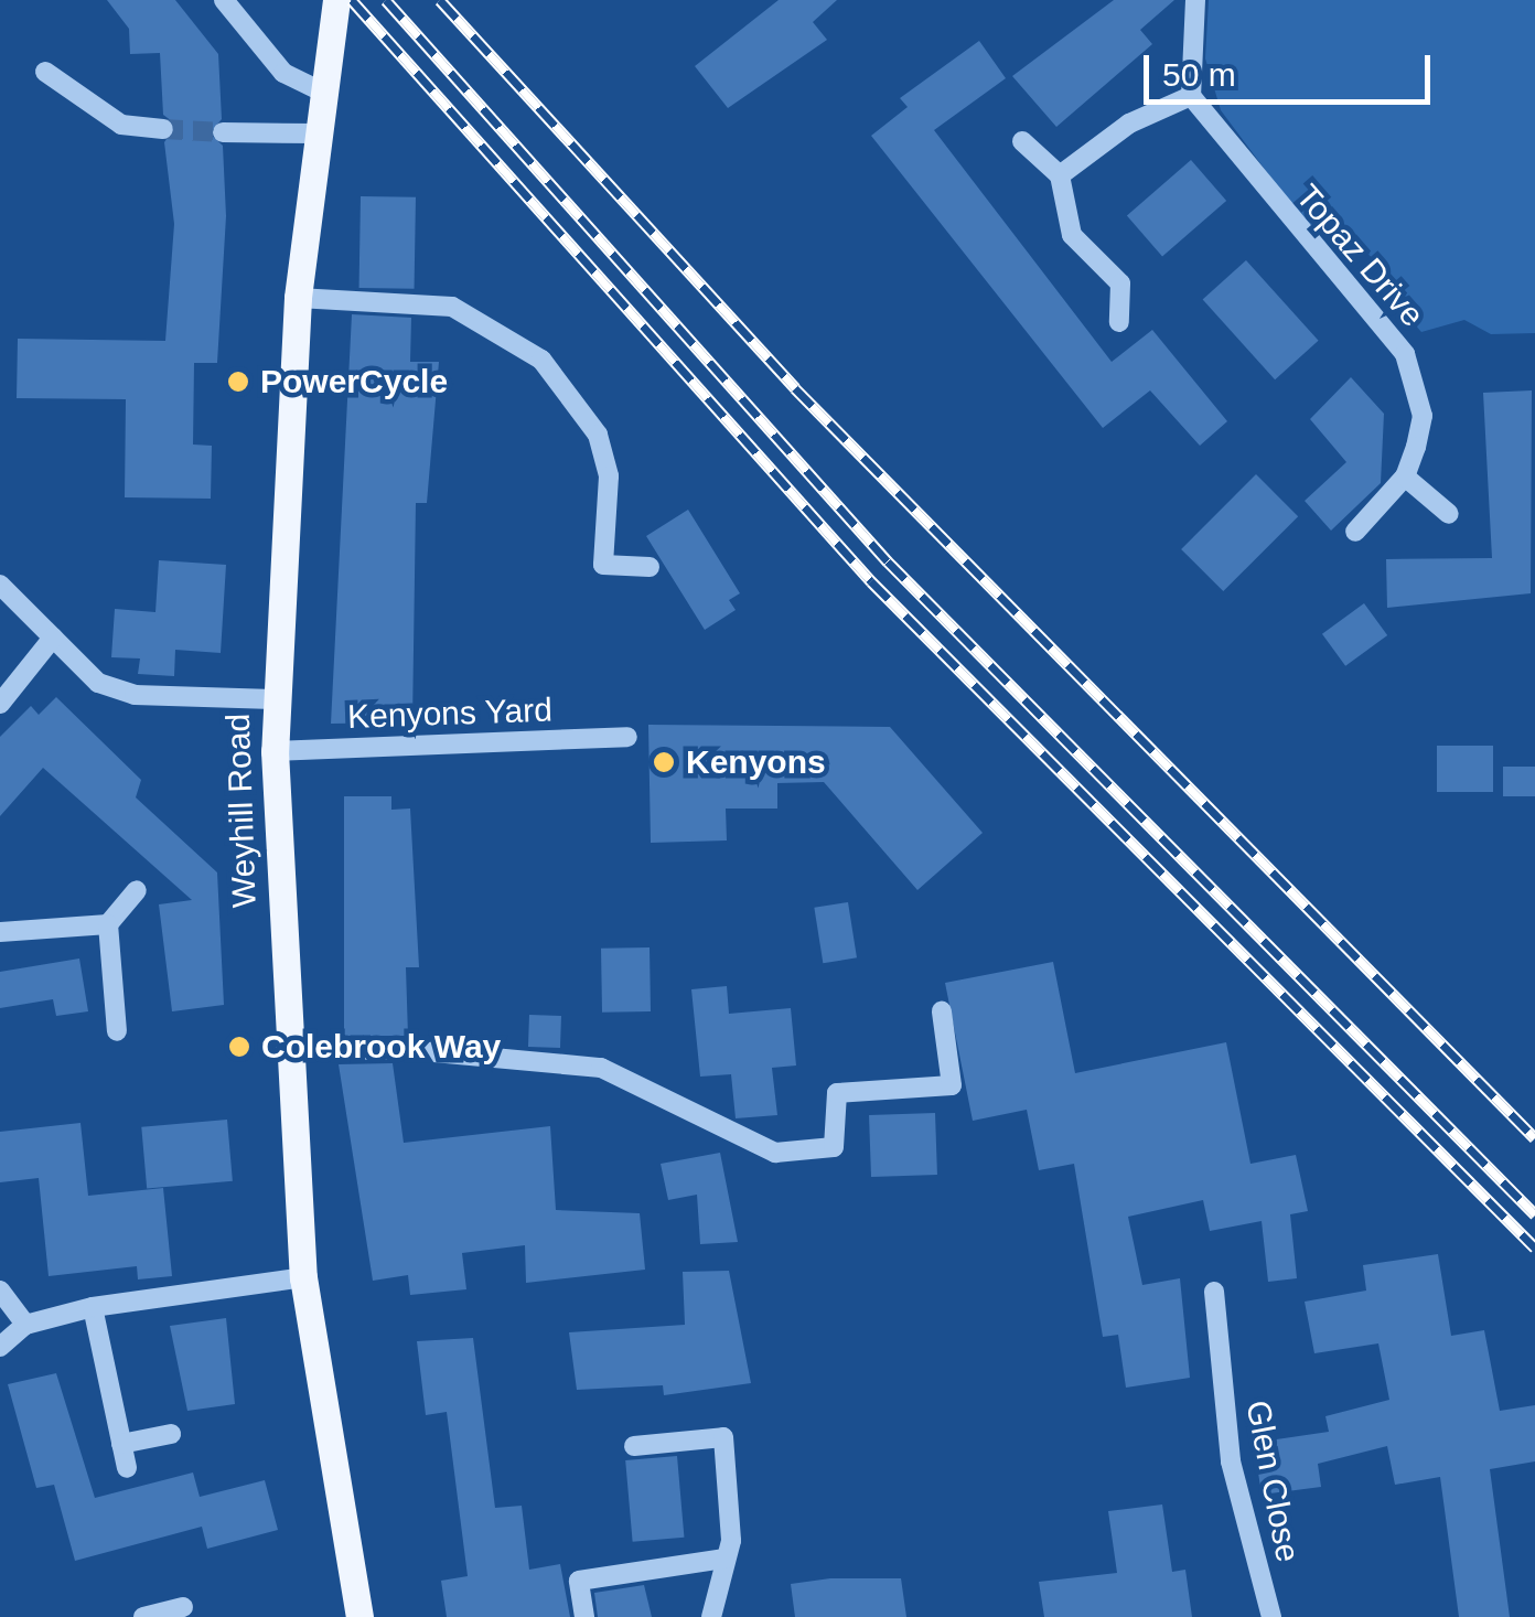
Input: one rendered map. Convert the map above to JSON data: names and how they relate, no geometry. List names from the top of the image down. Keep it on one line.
{"streets":{"main road":["Weyhill Road"],"street":["Topaz Drive","Kenyons Yard","Glen Close"]},"crossings":[["Kenyons Yard","Weyhill Road"]],"places":["PowerCycle","Kenyons","Colebrook Way"],"scale_bar":"50 m"}
